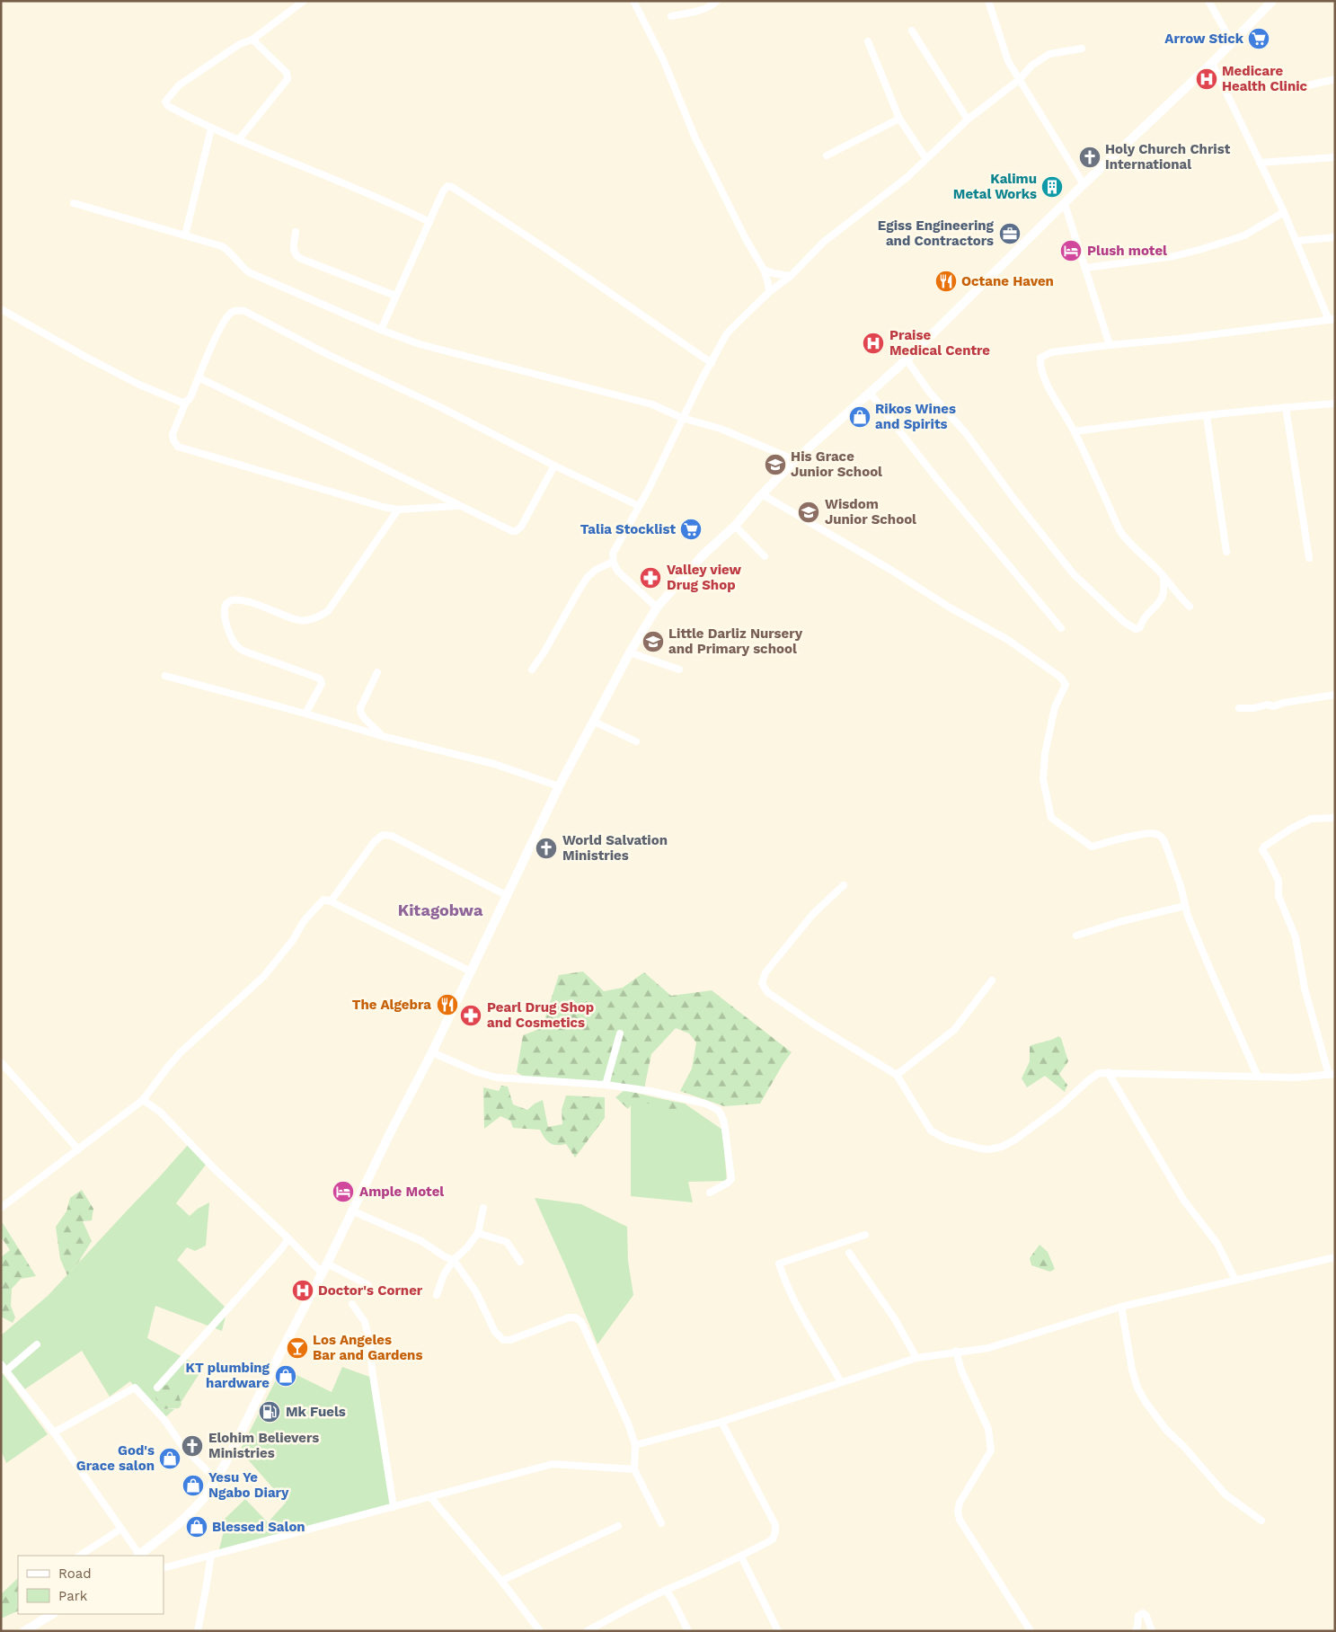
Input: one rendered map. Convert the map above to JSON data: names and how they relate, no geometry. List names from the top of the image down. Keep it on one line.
{"districts":["Kitagobwa"],"places":{"supermarket":["Arrow Stick","Talia Stocklist"],"hospital":["Medicare Health Clinic","Praise Medical Centre","Doctor's Corner"],"church":["Holy Church Christ International","World Salvation Ministries","Elohim Believers Ministries"],"building":["Kalimu Metal Works"],"office":["Egiss Engineering and Contractors"],"hotel":["Plush motel","Ample Motel"],"restaurant":["Octane Haven","The Algebra"],"shop":["Rikos Wines and Spirits","KT plumbing hardware","God's Grace salon","Yesu Ye Ngabo Diary","Blessed Salon"],"school or university":["His Grace Junior School","Wisdom Junior School","Little Darliz Nursery and Primary school"],"pharmacy":["Valley view Drug Shop","Pearl Drug Shop and Cosmetics"],"bar":["Los Angeles Bar and Gardens"],"fuel station":["Mk Fuels"]},"legend":["Road","Park"]}
